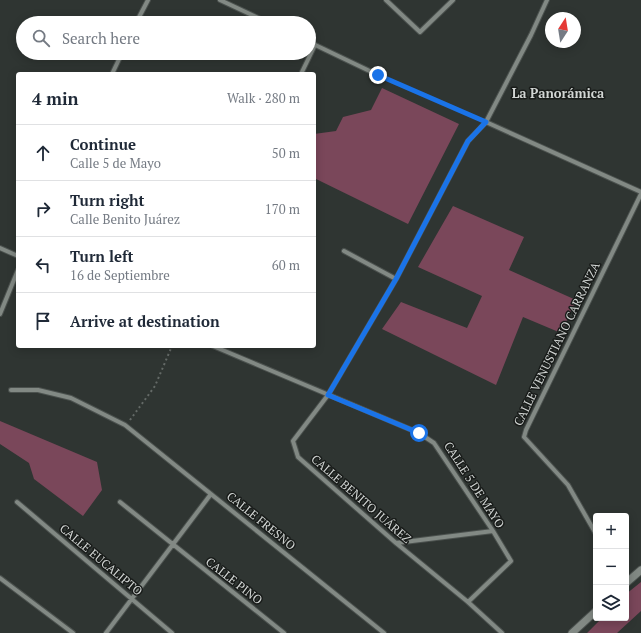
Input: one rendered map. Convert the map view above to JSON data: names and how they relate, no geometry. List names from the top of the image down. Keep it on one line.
{"streets":{"street":["CALLE VENUSTIANO CARRANZA","CALLE 5 DE MAYO","CALLE BENITO JUÁREZ","CALLE FRESNO","CALLE EUCALIPTO","CALLE PINO"]},"crossings":[["CALLE 5 DE MAYO","CALLE BENITO JUÁREZ"]],"districts":["La Panorámica"],"north":"top","page":{"search":"Search here","heading":["4 min","Walk · 280 m"],"list":[["Continue","Calle 5 de Mayo","50 m"],["Turn right","Calle Benito Juárez","170 m"],["Turn left","16 de Septiembre","60 m"],"Arrive at destination"],"map_buttons":["+","−"]}}
